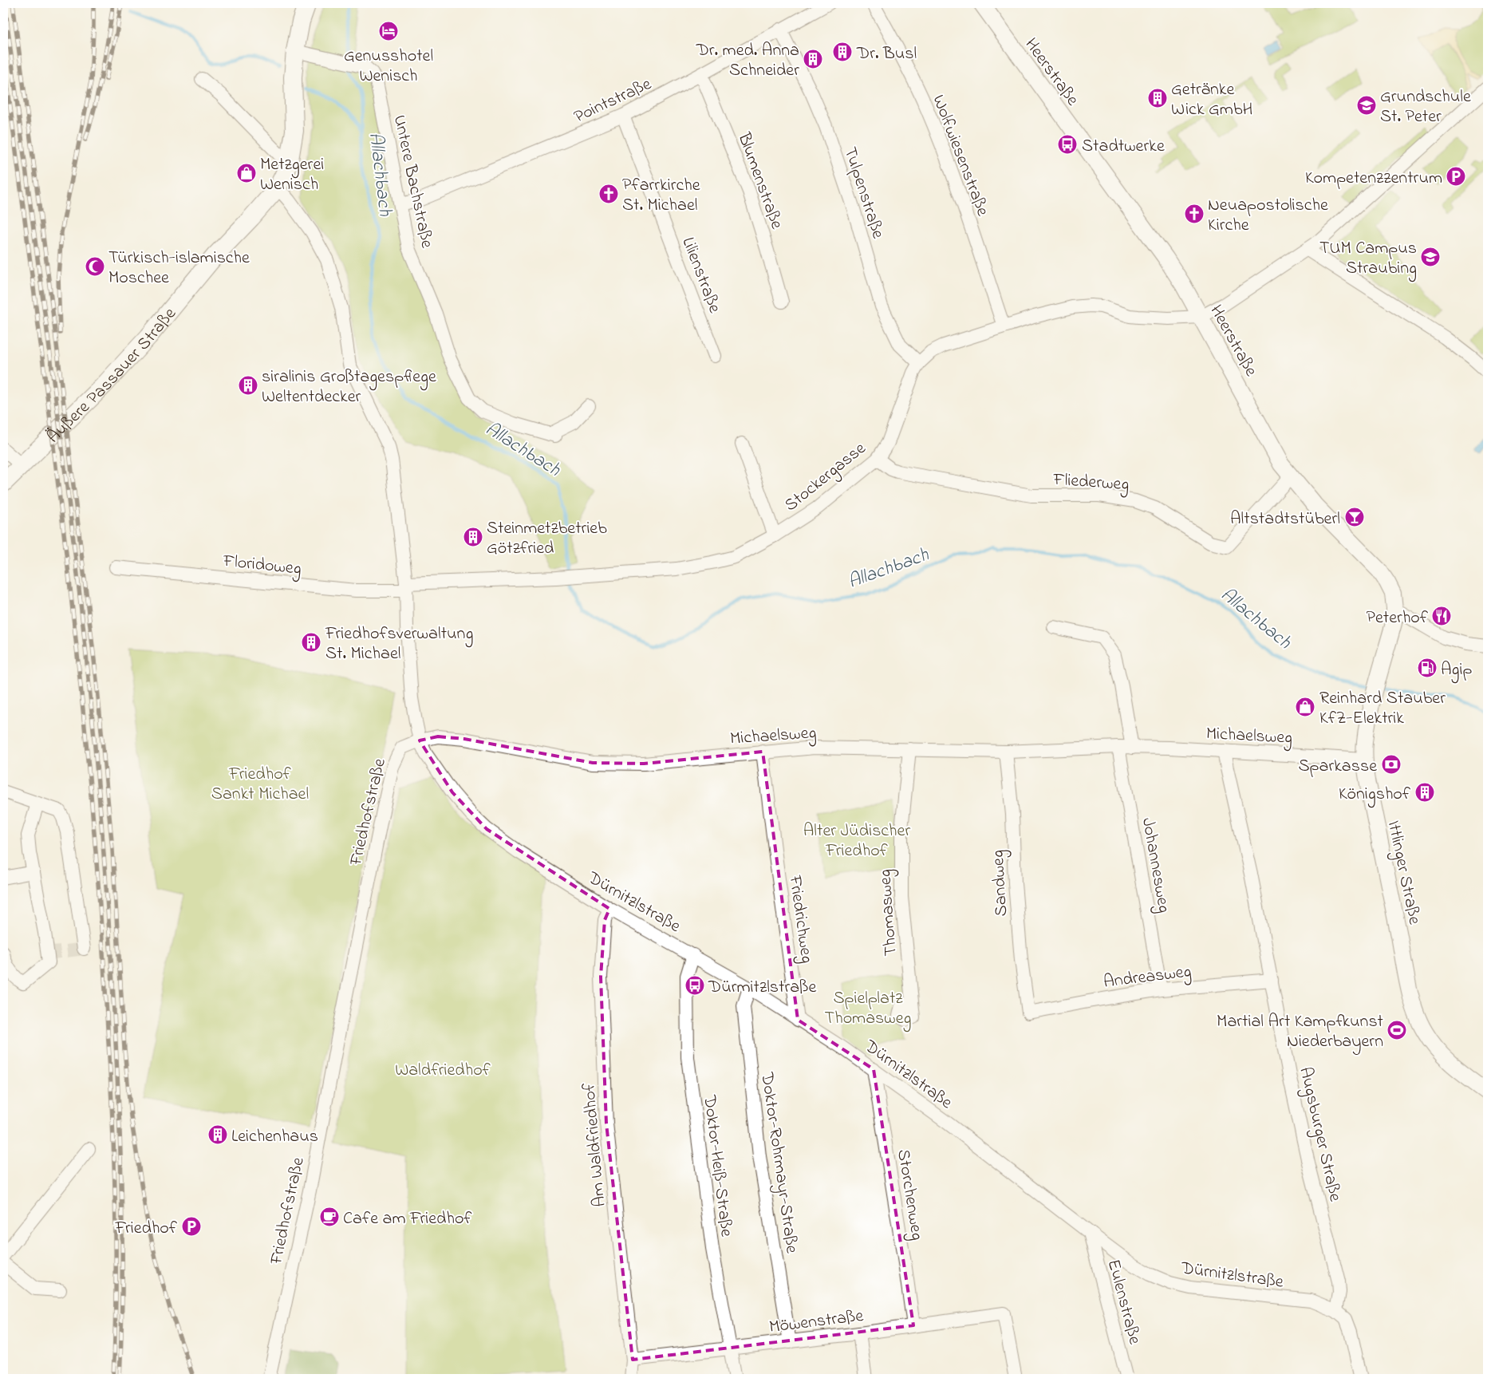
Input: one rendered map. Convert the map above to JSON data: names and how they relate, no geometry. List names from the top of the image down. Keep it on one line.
{"streets":{"main road":["Äußere Passauer Straße"],"street":["Heerstraße","Pointstraße","Wolfwiesenstraße","Blumenstraße","Untere Bachstraße","Tulpenstraße","Lilienstraße","Stockergasse","Fliederweg","Floridoweg","Michaelsweg","Friedhofstraße","Johannesweg","Ittlinger Straße","Sandweg","Dürnitzlstraße","Thomasweg","Friedrichweg","Andreasweg","Augsburger Straße","Am Waldfriedhof","Doktor-Rohrmayr-Straße","Doktor-Heiß-Straße","Storchenweg","Eulenstraße","Möwenstraße"]},"crossings":[["Heerstraße","Stockergasse"],["Heerstraße","Fliederweg"],["Heerstraße","Ittlinger Straße"],["Pointstraße","Blumenstraße"],["Pointstraße","Untere Bachstraße"],["Pointstraße","Tulpenstraße"],["Pointstraße","Lilienstraße"],["Wolfwiesenstraße","Stockergasse"],["Untere Bachstraße","Äußere Passauer Straße"],["Tulpenstraße","Stockergasse"],["Stockergasse","Fliederweg"],["Stockergasse","Floridoweg"],["Michaelsweg","Friedhofstraße"],["Michaelsweg","Johannesweg"],["Michaelsweg","Ittlinger Straße"],["Michaelsweg","Sandweg"],["Michaelsweg","Dürnitzlstraße"],["Michaelsweg","Thomasweg"],["Michaelsweg","Friedrichweg"],["Michaelsweg","Augsburger Straße"],["Friedhofstraße","Dürnitzlstraße"],["Johannesweg","Andreasweg"],["Sandweg","Andreasweg"],["Dürnitzlstraße","Friedrichweg"],["Dürnitzlstraße","Augsburger Straße"],["Dürnitzlstraße","Am Waldfriedhof"],["Dürnitzlstraße","Doktor-Rohrmayr-Straße"],["Dürnitzlstraße","Doktor-Heiß-Straße"],["Dürnitzlstraße","Storchenweg"],["Dürnitzlstraße","Eulenstraße"],["Andreasweg","Augsburger Straße"],["Am Waldfriedhof","Möwenstraße"],["Doktor-Rohrmayr-Straße","Möwenstraße"],["Doktor-Heiß-Straße","Möwenstraße"],["Storchenweg","Möwenstraße"]],"water":["Allachbach"],"parks":["Friedhof Sankt Michael","Alter Jüdischer Friedhof","Spielplatz Thomasweg","Waldfriedhof"],"places":{"hotel":["Genusshotel Wenisch"],"building":["Dr. Busl","Dr. med. Anna Schneider","Getränke Wick GmbH","siralinis Großtagespflege Weltentdecker","Steinmetzbetrieb Götzfried","Friedhofsverwaltung St. Michael","Königshof","Leichenhaus"],"school or university":["Grundschule St. Peter","TUM Campus Straubing"],"bus stop":["Stadtwerke","Dürmitzlstraße"],"shop":["Metzgerei Wenisch","Reinhard Stauber KfZ-Elektrik"],"parking":["Kompetenzzentrum","Friedhof"],"church":["Pfarrkirche St. Michael","Neuapostolische Kirche"],"mosque":["Türkisch-islamische Moschee"],"bar":["Altstadtstüberl"],"restaurant":["Peterhof"],"fuel station":["Agip"],"bank":["Sparkasse"],"sports":["Martial Art Kampfkunst Niederbayern"],"cafe":["Cafe am Friedhof"]}}
